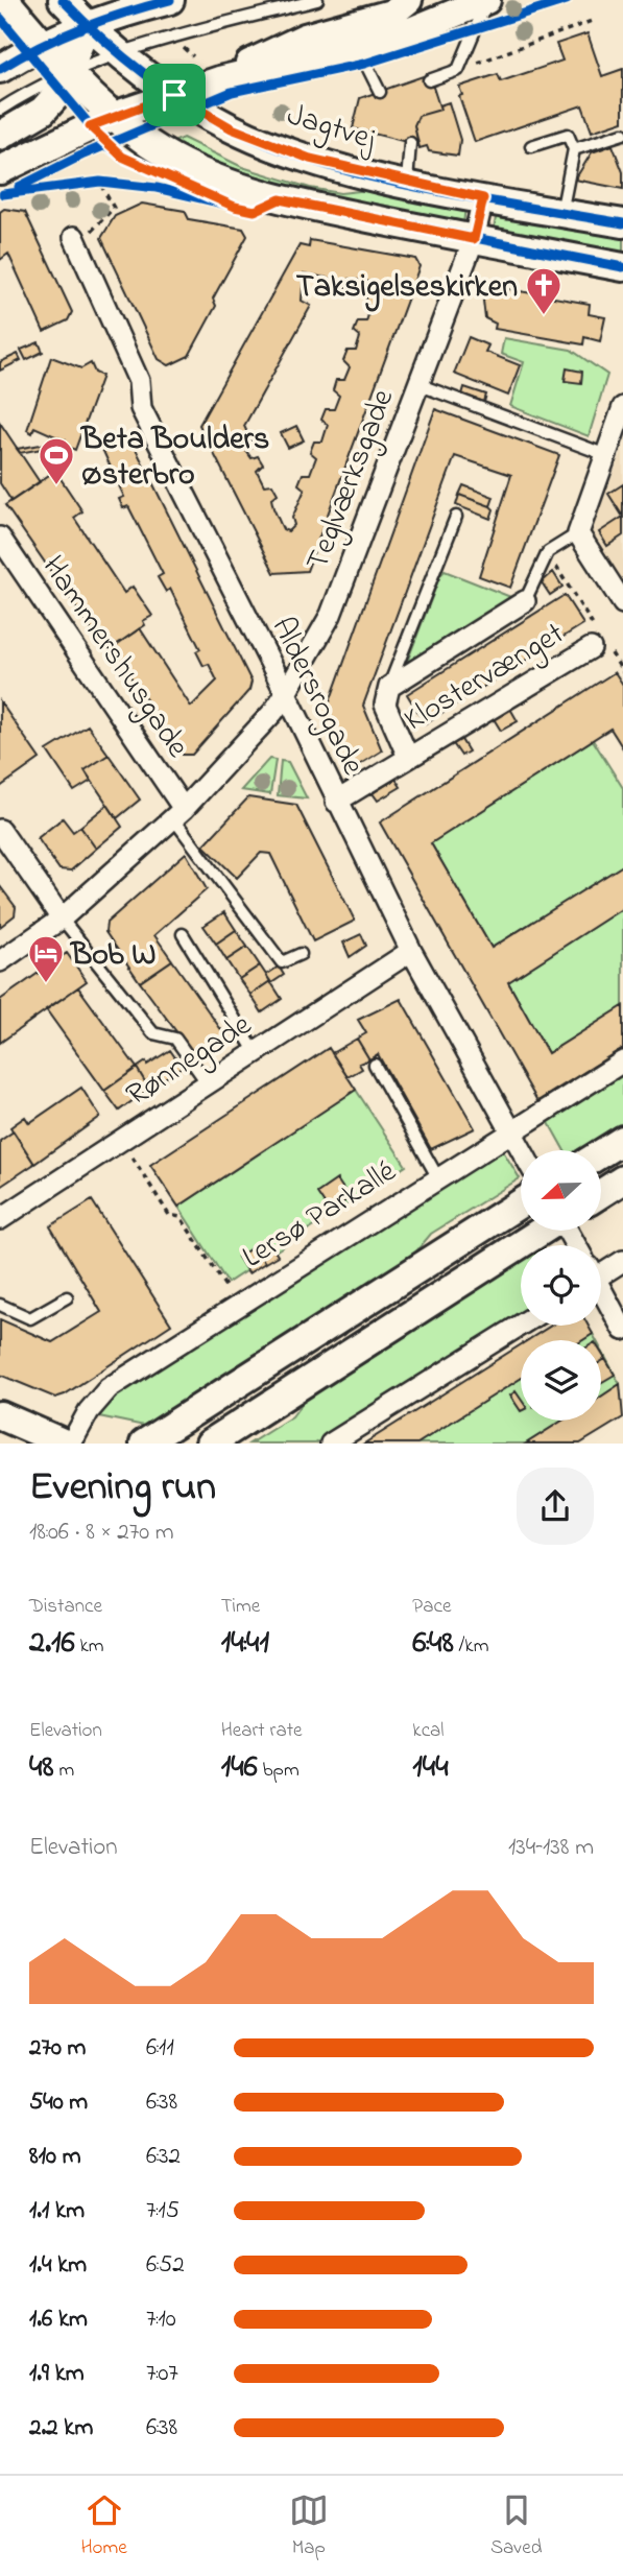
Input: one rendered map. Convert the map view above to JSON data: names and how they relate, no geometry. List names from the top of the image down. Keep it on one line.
{"streets":{"street":["Jagtvej","Teglværksgade","Hammershusgade","Klostervænget","Aldersrogade","Rønnegade","Lersø Parkallé"]},"crossings":[["Jagtvej","Teglværksgade"],["Teglværksgade","Hammershusgade"],["Teglværksgade","Aldersrogade"],["Klostervænget","Aldersrogade"],["Aldersrogade","Rønnegade"],["Aldersrogade","Lersø Parkallé"]],"places":{"church":["Taksigelseskirken"],"sports":["Beta Boulders Østerbro"],"hotel":["Bob W"]},"north":"left","page":{"heading":["Evening run","18:06 · 8 × 270 m"],"stats":[["Distance","2.16 km"],["Time","14:41"],["Pace","6:48 /km"],["Elevation","48 m"],["Heart rate","146 bpm"],["kcal","144"]],"chart":["Elevation","134–138 m"],"list":[{"name":"270 m","note":"6:11"},{"name":"540 m","note":"6:38"},{"name":"810 m","note":"6:32"},{"name":"1.1 km","note":"7:15"},{"name":"1.4 km","note":"6:52"},{"name":"1.6 km","note":"7:10"},{"name":"1.9 km","note":"7:07"},{"name":"2.2 km","note":"6:38"}],"tabs":["Home","Map","Saved"]}}
